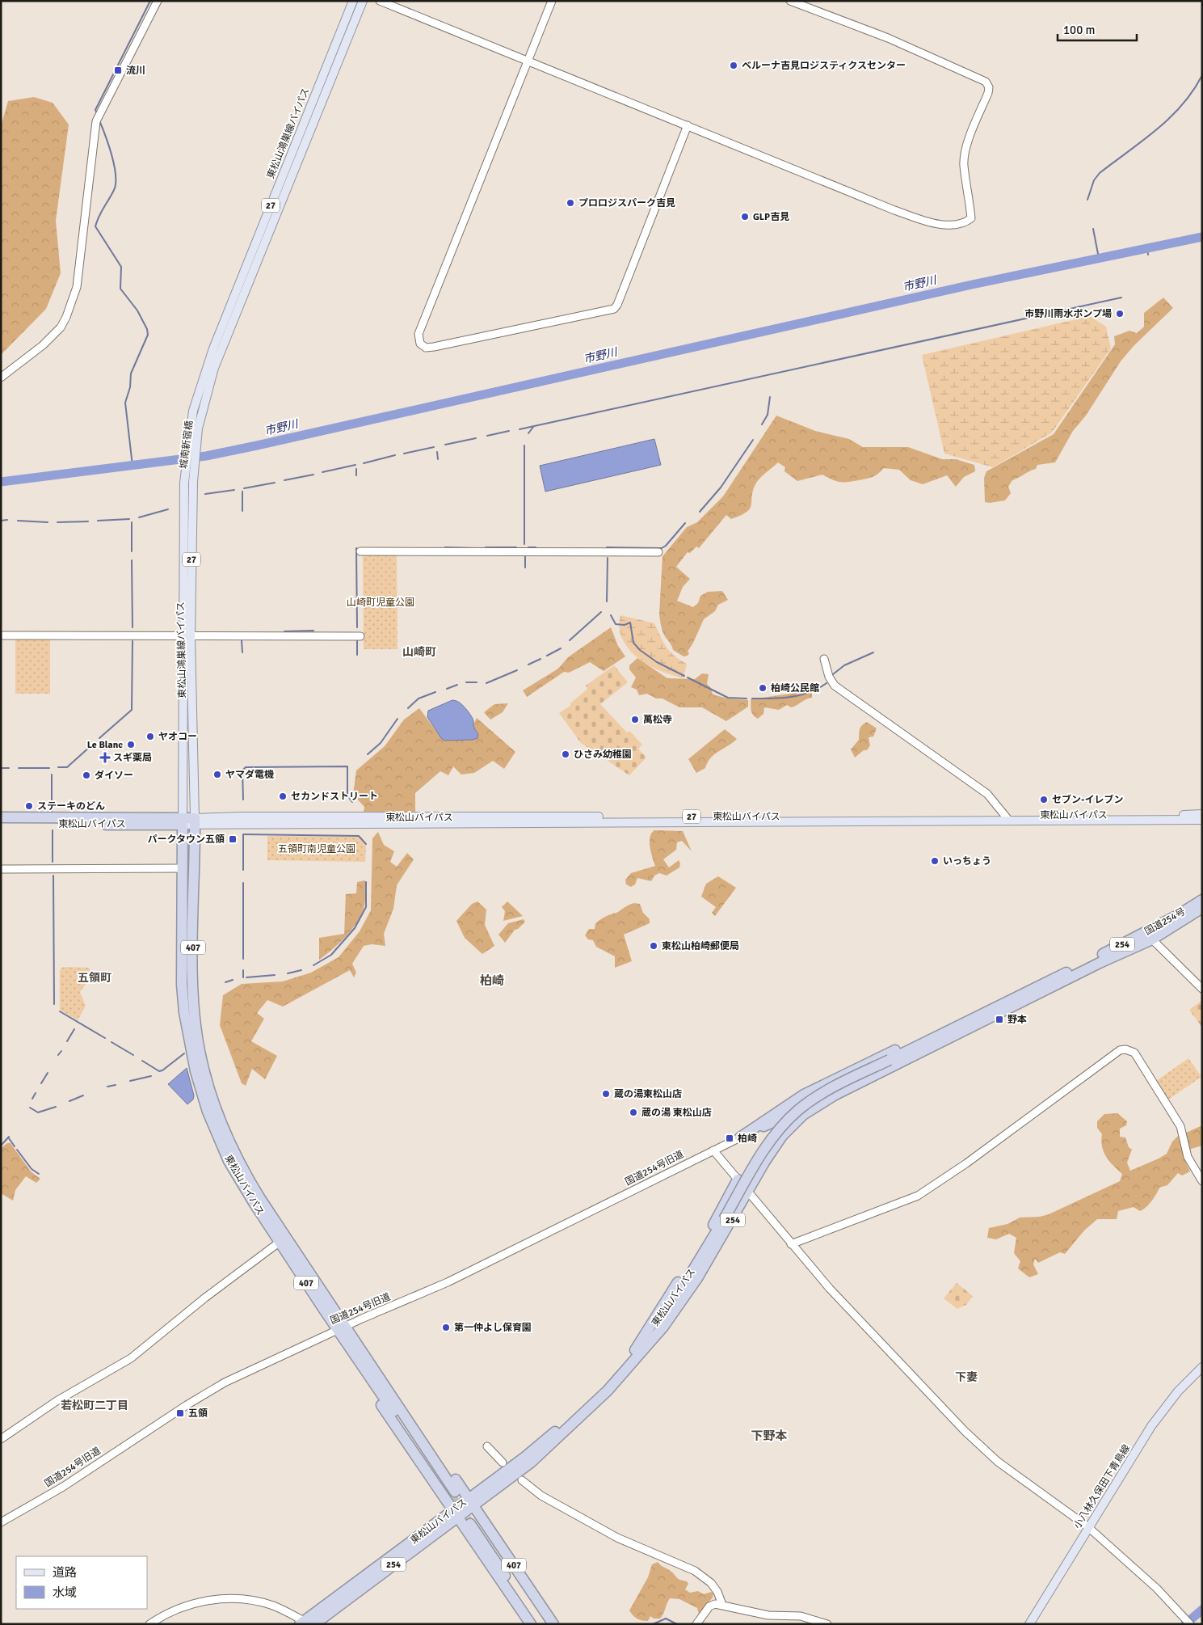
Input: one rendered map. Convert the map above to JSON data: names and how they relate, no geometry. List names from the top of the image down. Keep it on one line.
{"streets":{"highway":["東松山バイパス","国道254号","254","407"],"main road":["東松山鴻巣線バイパス","27","城南新宿橋","小八林久保田下青鳥線"],"street":["国道254号旧道"]},"crossings":[["東松山鴻巣線バイパス","城南新宿橋"],["東松山鴻巣線バイパス","東松山バイパス"],["東松山バイパス","国道254号"],["東松山バイパス","407"],["東松山バイパス","国道254号旧道"]],"districts":["山崎町","五領町","柏崎","下妻","若松町二丁目","下野本"],"water":["市野川"],"parks":["山崎町児童公園","五領町南児童公園"],"places":{"other":["ベルーナ吉見ロジスティクスセンター","プロロジスパーク吉見","GLP吉見","市野川雨水ポンプ場","柏崎公民館","萬松寺","ヤオコー","Le Blanc","ひさみ幼稚園","ヤマダ電機","ダイソー","セカンドストリート","セブン-イレブン","ステーキのどん","いっちょう","東松山柏崎郵便局","蔵の湯東松山店","蔵の湯 東松山店","第一仲よし保育園"],"transit":["流川","パークタウン五領","野本","柏崎","五領"],"health":["スギ薬局"]},"legend":["道路","水域"],"scale_bar":"100 m"}
